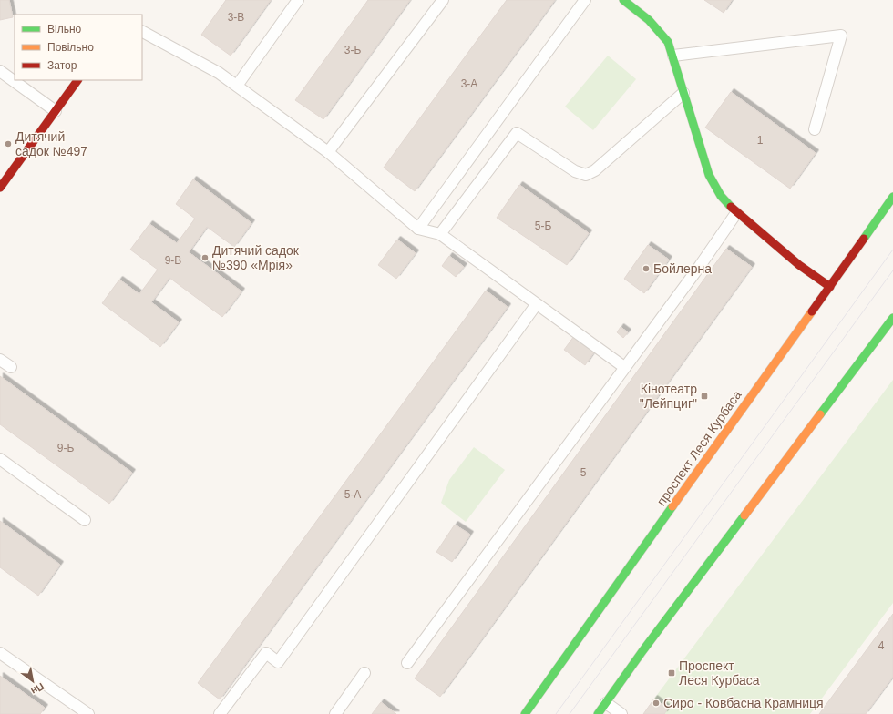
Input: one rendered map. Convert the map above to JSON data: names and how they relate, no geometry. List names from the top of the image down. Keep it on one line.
{"streets":{"main road":["проспект Леся Курбаса"]},"places":{"other":["Дитячий садок №497","Дитячий садок №390 «Мрія»","Бойлерна","Сиро - Ковбасна Крамниця"],"transit":["Кінотеатр \"Лейпциг\"","Проспект Леся Курбаса"]},"house_numbers":["3-В","3-Б","3-А","1","5-Б","9-В","9-Б","5","5-А","4"],"legend":["Вільно","Повільно","Затор"],"north":"bottom right"}
